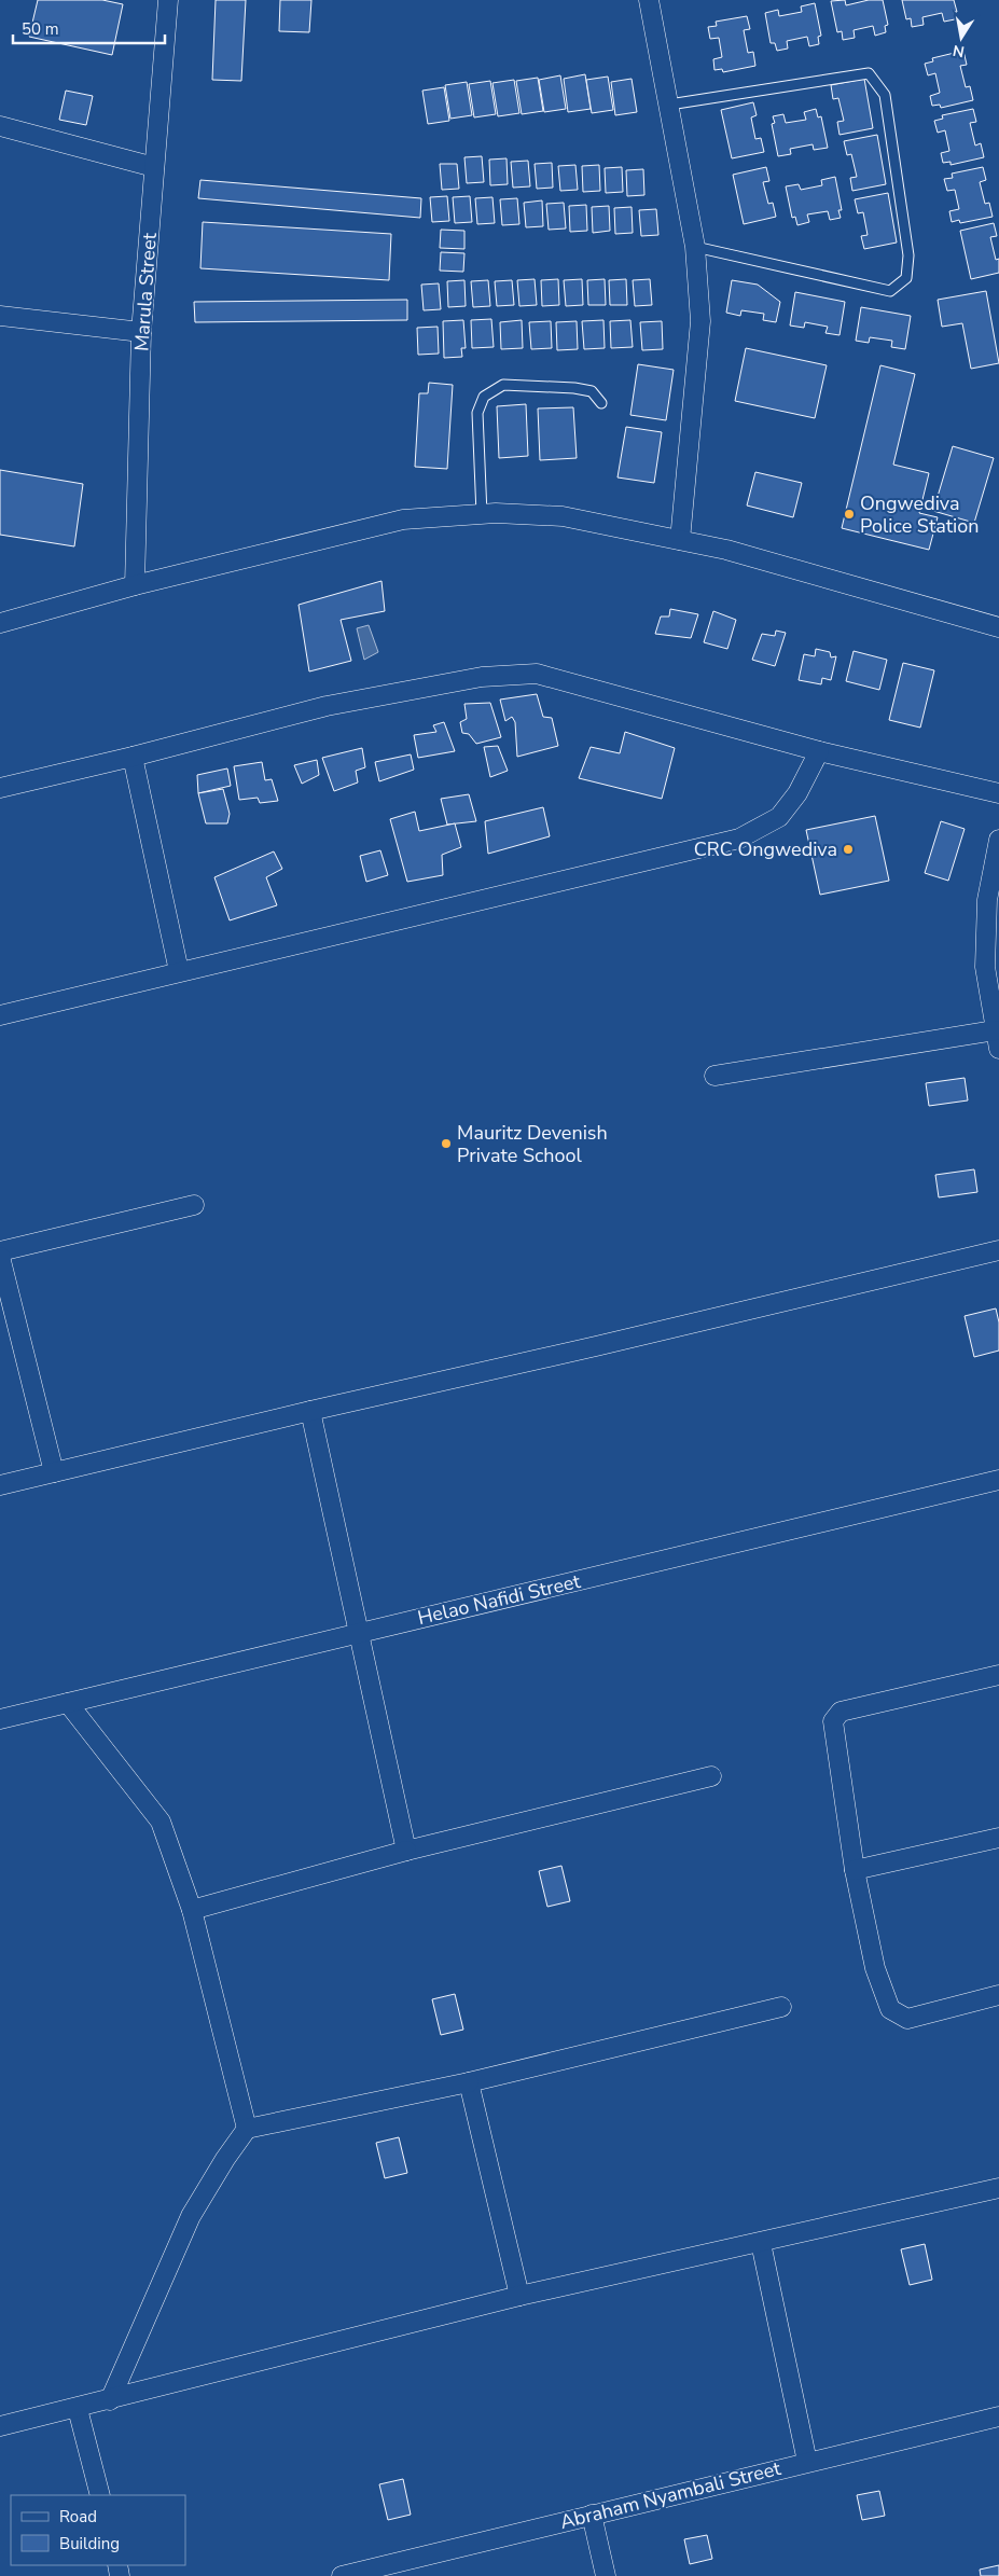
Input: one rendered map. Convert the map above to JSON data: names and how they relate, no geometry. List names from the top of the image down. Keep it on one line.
{"streets":{"street":["Marula Street","Helao Nafidi Street","Abraham Nyambali Street"]},"places":["Ongwediva Police Station","CRC Ongwediva","Mauritz Devenish Private School"],"legend":["Road","Building"],"scale_bar":"50 m","north":"bottom"}
